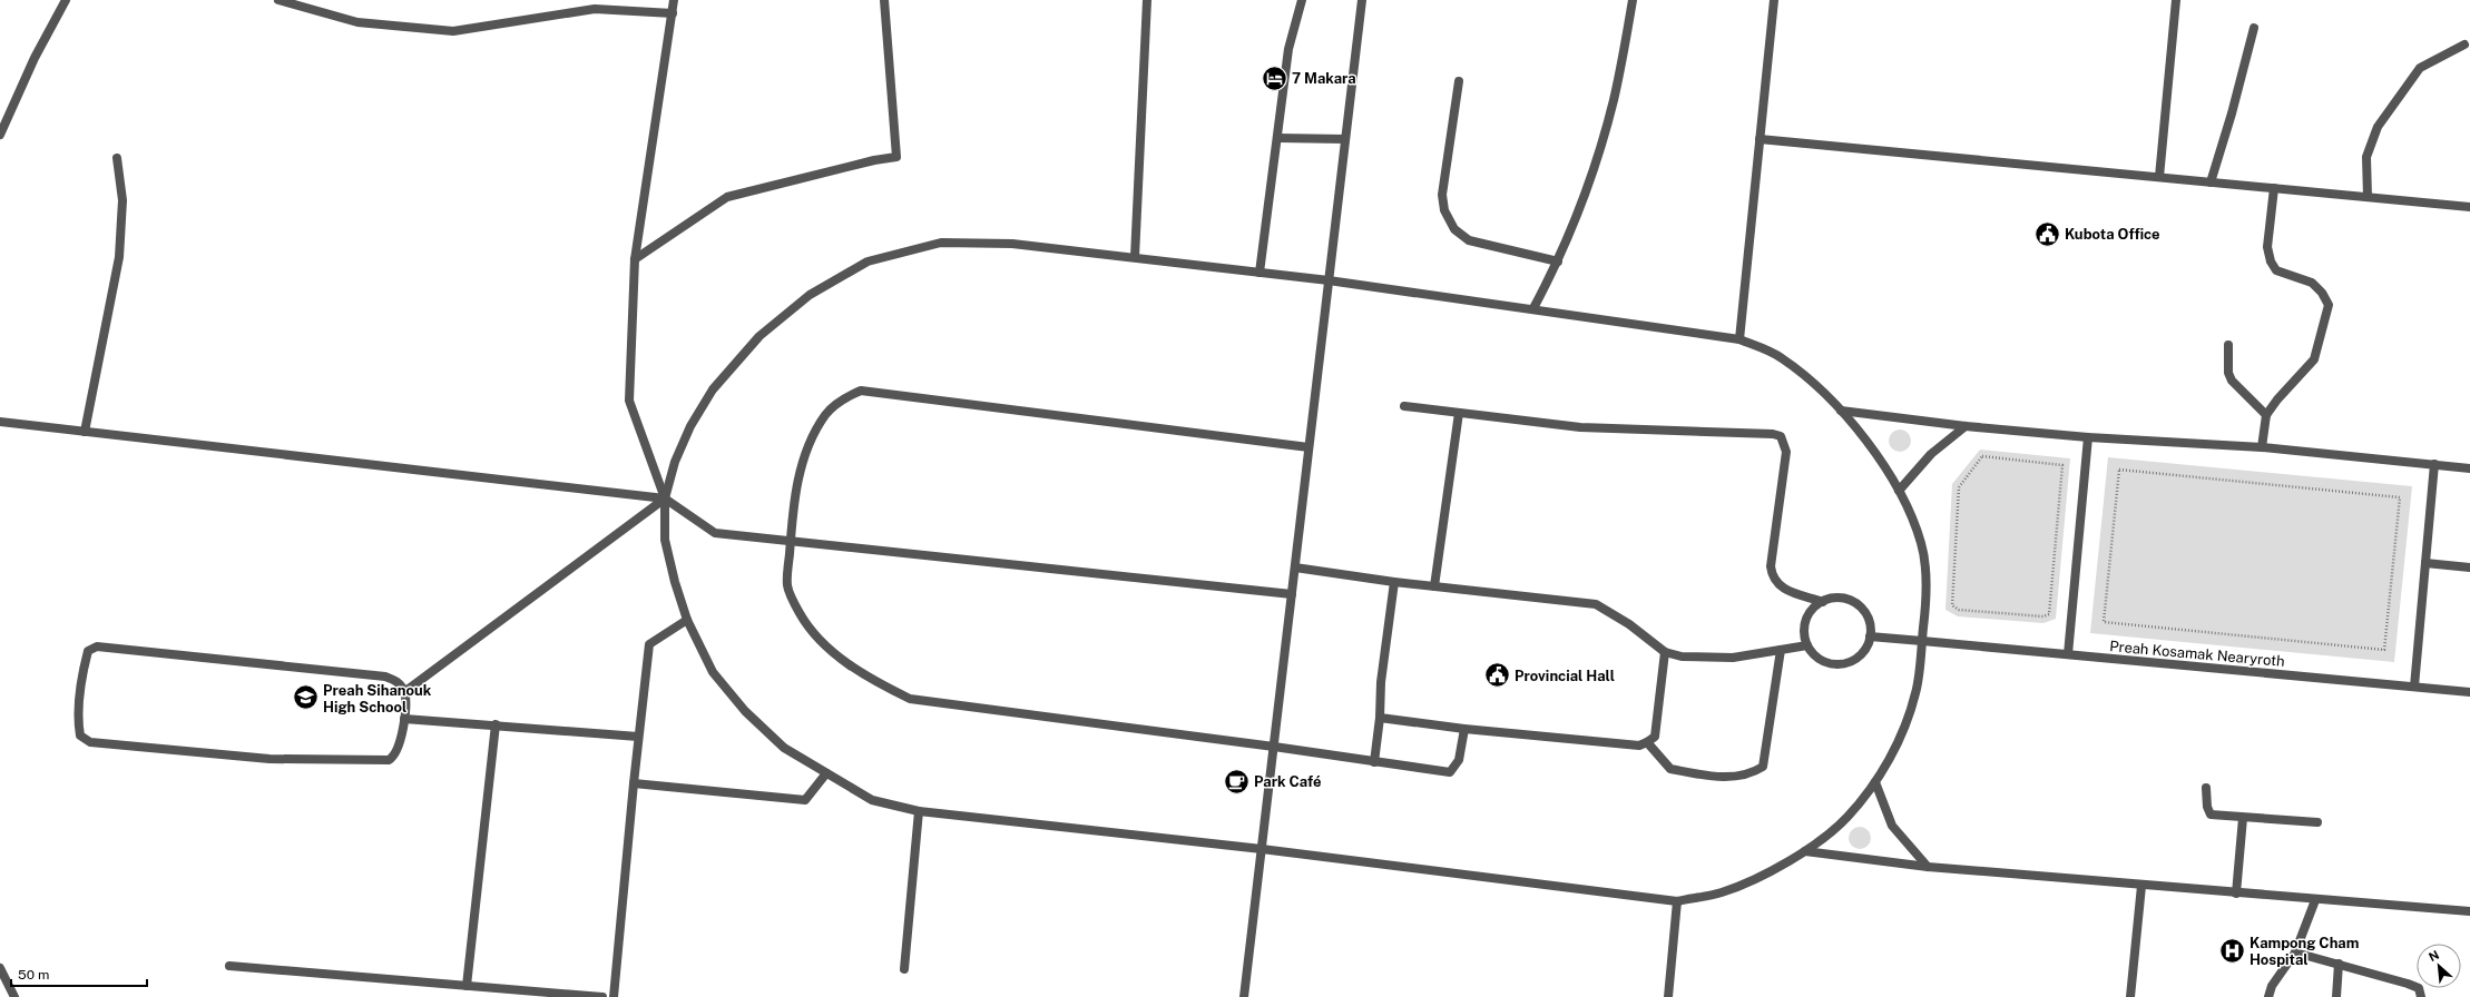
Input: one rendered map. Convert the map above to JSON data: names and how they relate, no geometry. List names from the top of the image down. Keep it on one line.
{"streets":{"street":["Preah Kosamak Nearyroth"]},"places":{"hotel":["7 Makara"],"public building":["Kubota Office","Provincial Hall"],"school or university":["Preah Sihanouk High School"],"cafe":["Park Café"],"hospital":["Kampong Cham Hospital"]},"scale_bar":"50 m","north":"top left"}
